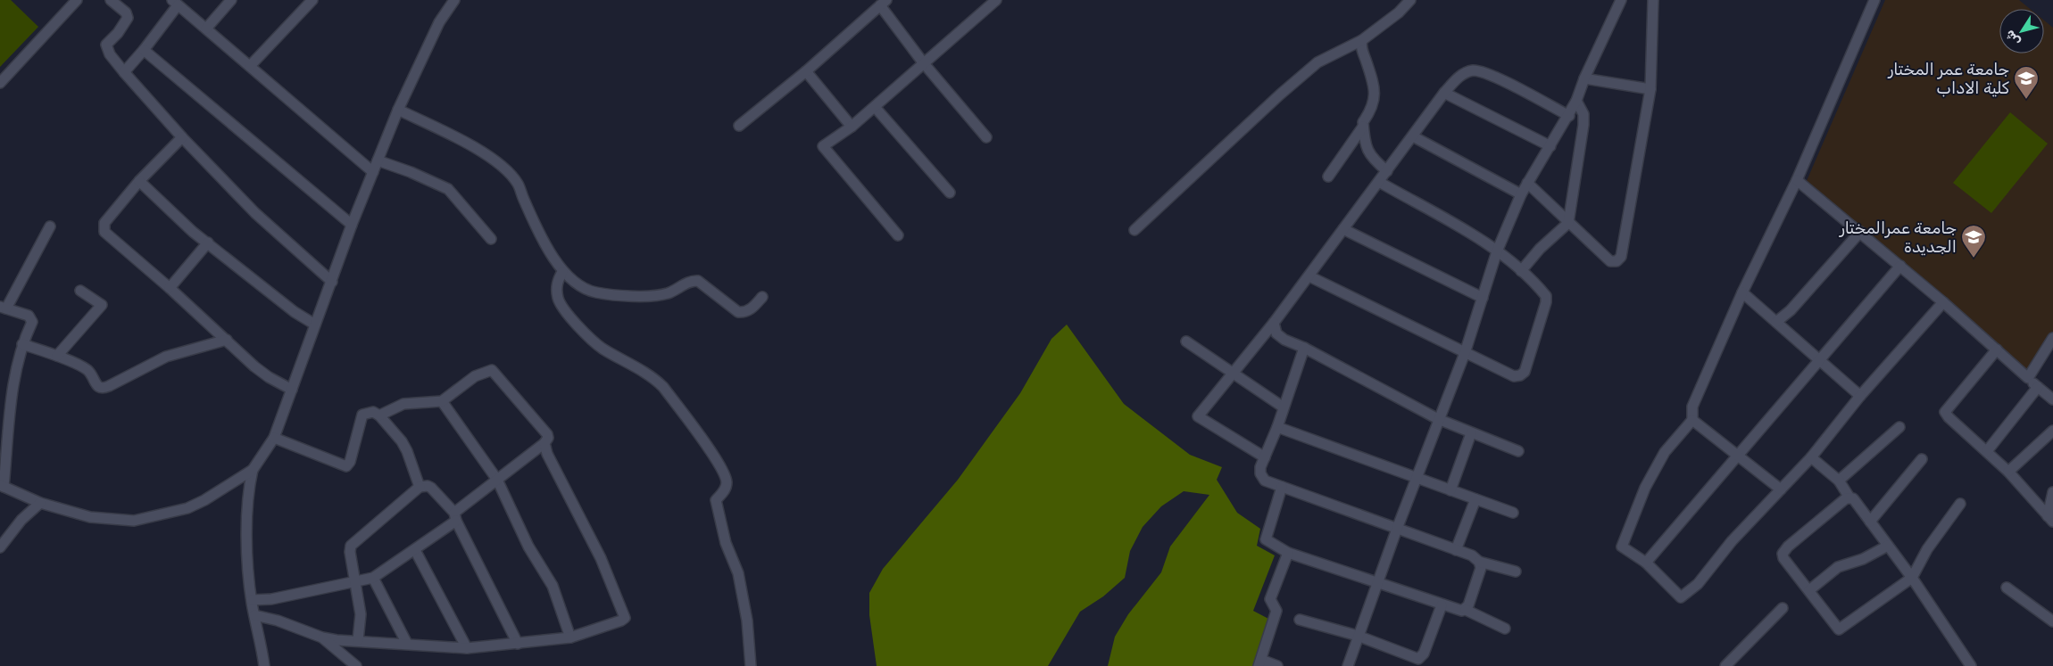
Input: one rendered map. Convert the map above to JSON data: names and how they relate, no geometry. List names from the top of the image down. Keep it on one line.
{"places":{"school or university":["جامعة عمر المختار كلية الاداب","جامعة عمرالمختار الجديدة"]},"north":"bottom left"}
